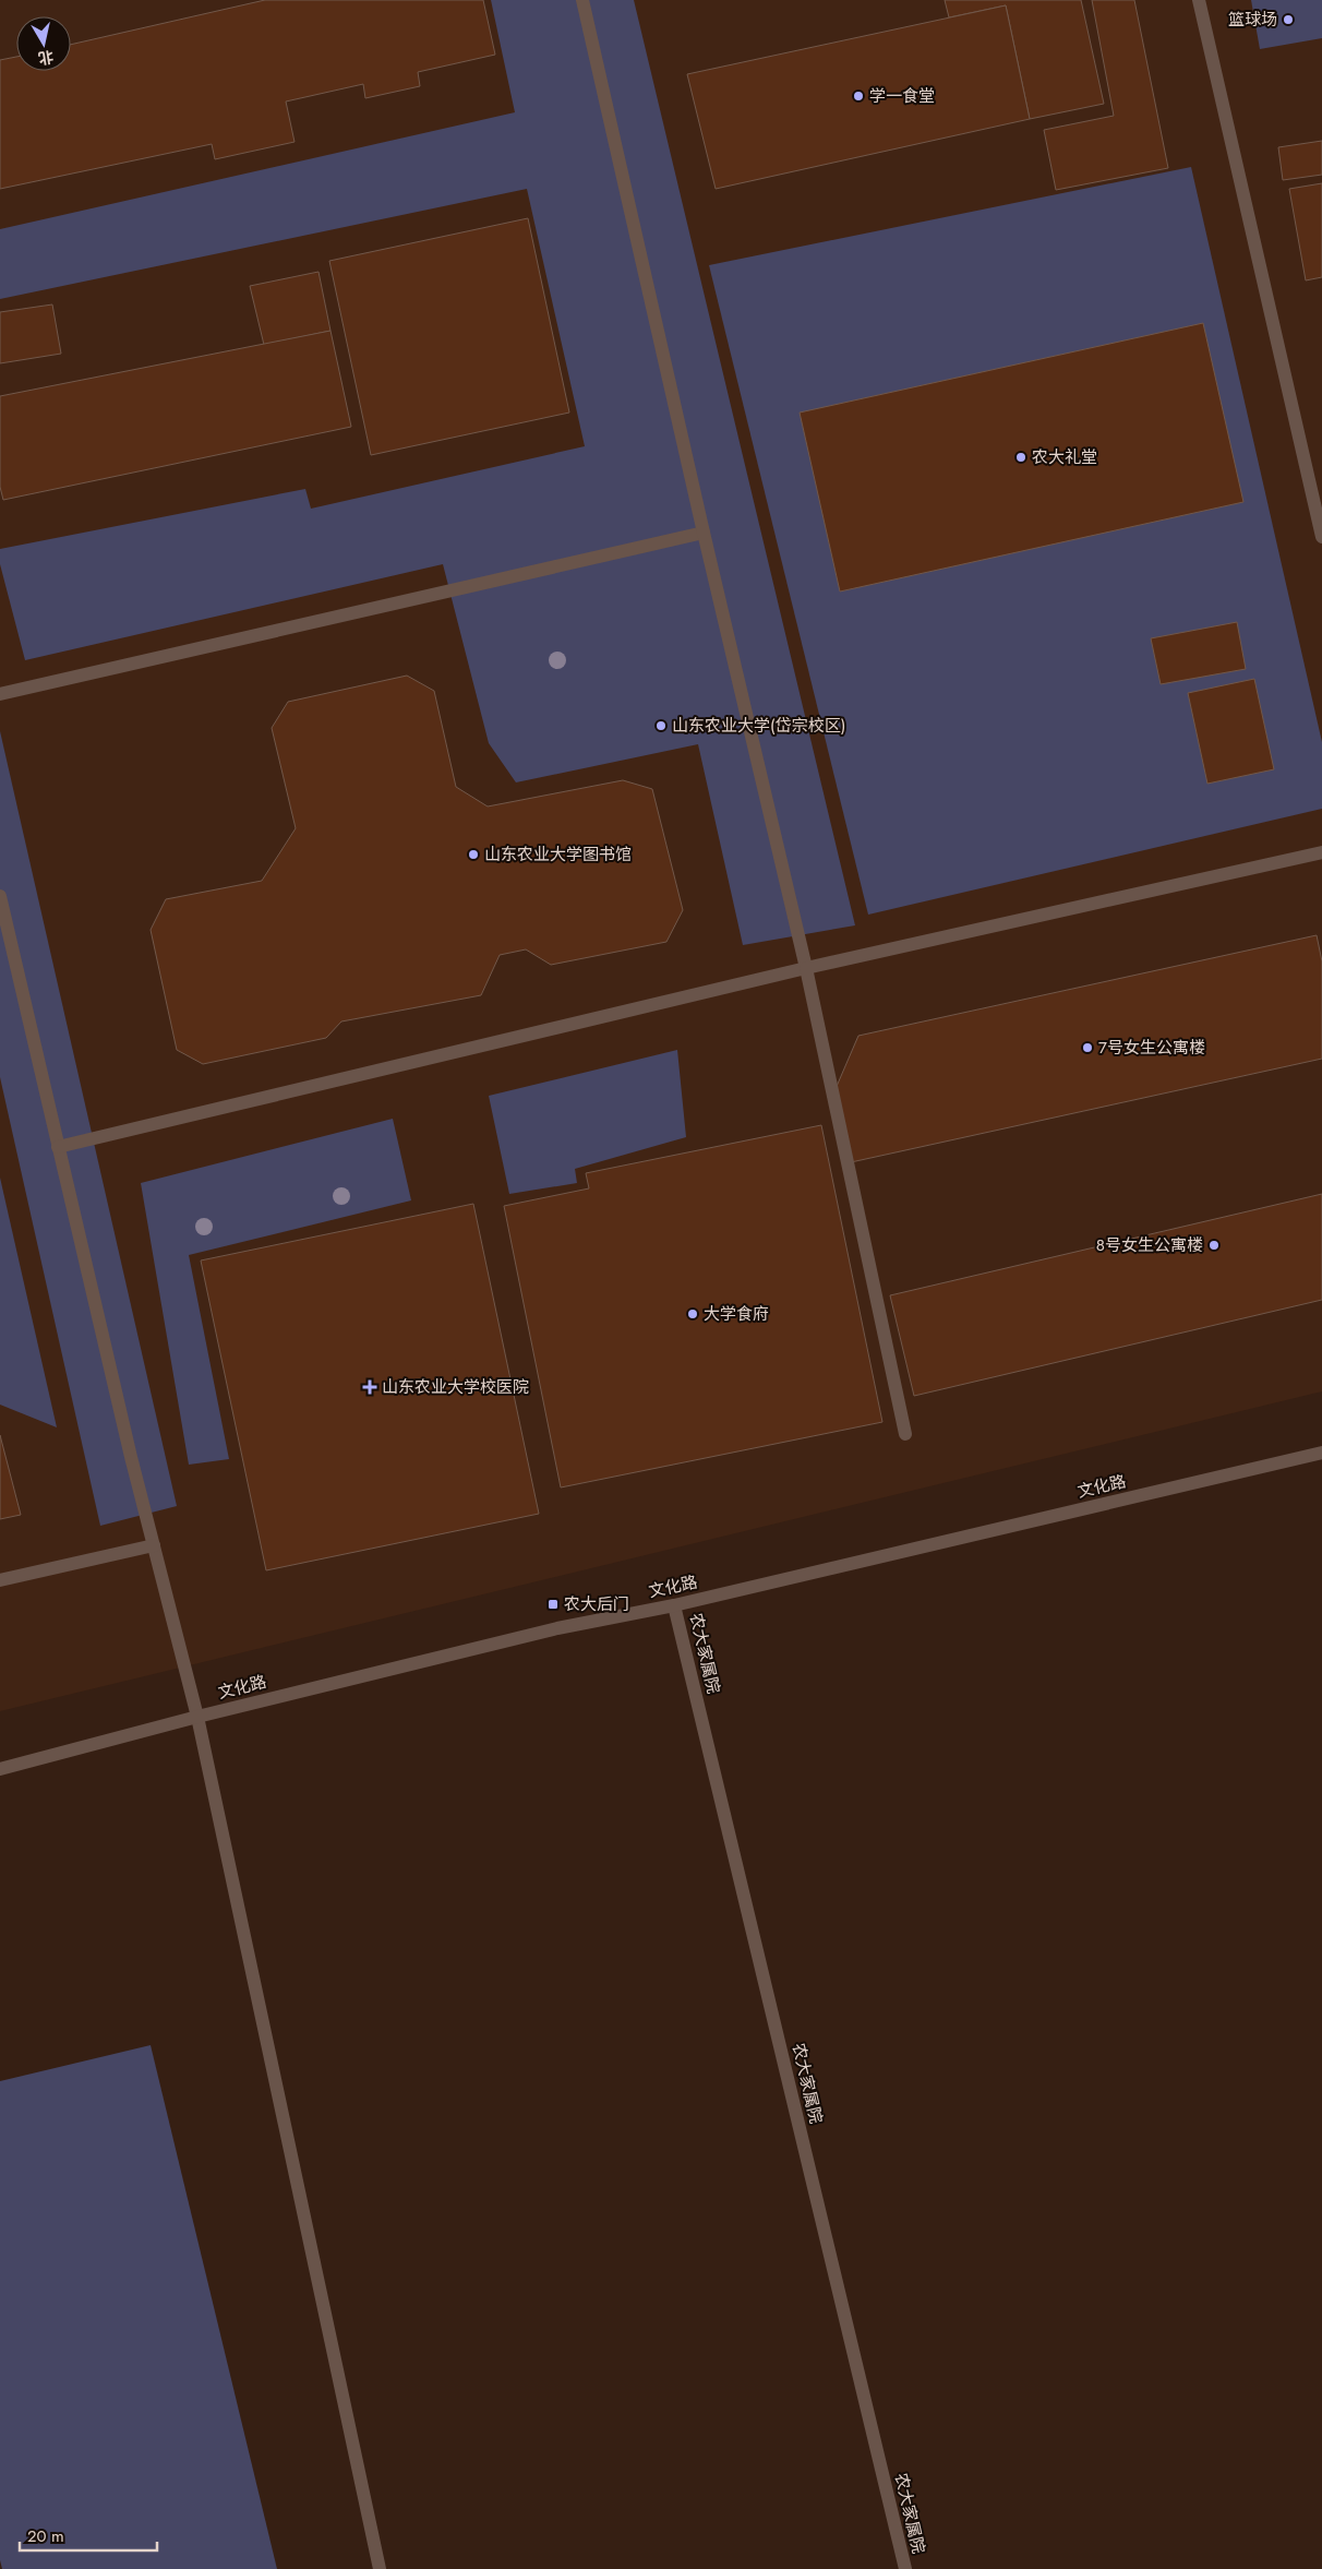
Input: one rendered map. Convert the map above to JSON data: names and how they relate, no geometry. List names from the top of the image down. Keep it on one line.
{"streets":{"street":["文化路","农大家属院"]},"crossings":[["文化路","农大家属院"]],"places":{"other":["篮球场","学一食堂","农大礼堂","山东农业大学(岱宗校区)","山东农业大学图书馆","7号女生公寓楼","8号女生公寓楼","大学食府"],"health":["山东农业大学校医院"],"transit":["农大后门"]},"scale_bar":"20 m","north":"bottom"}
